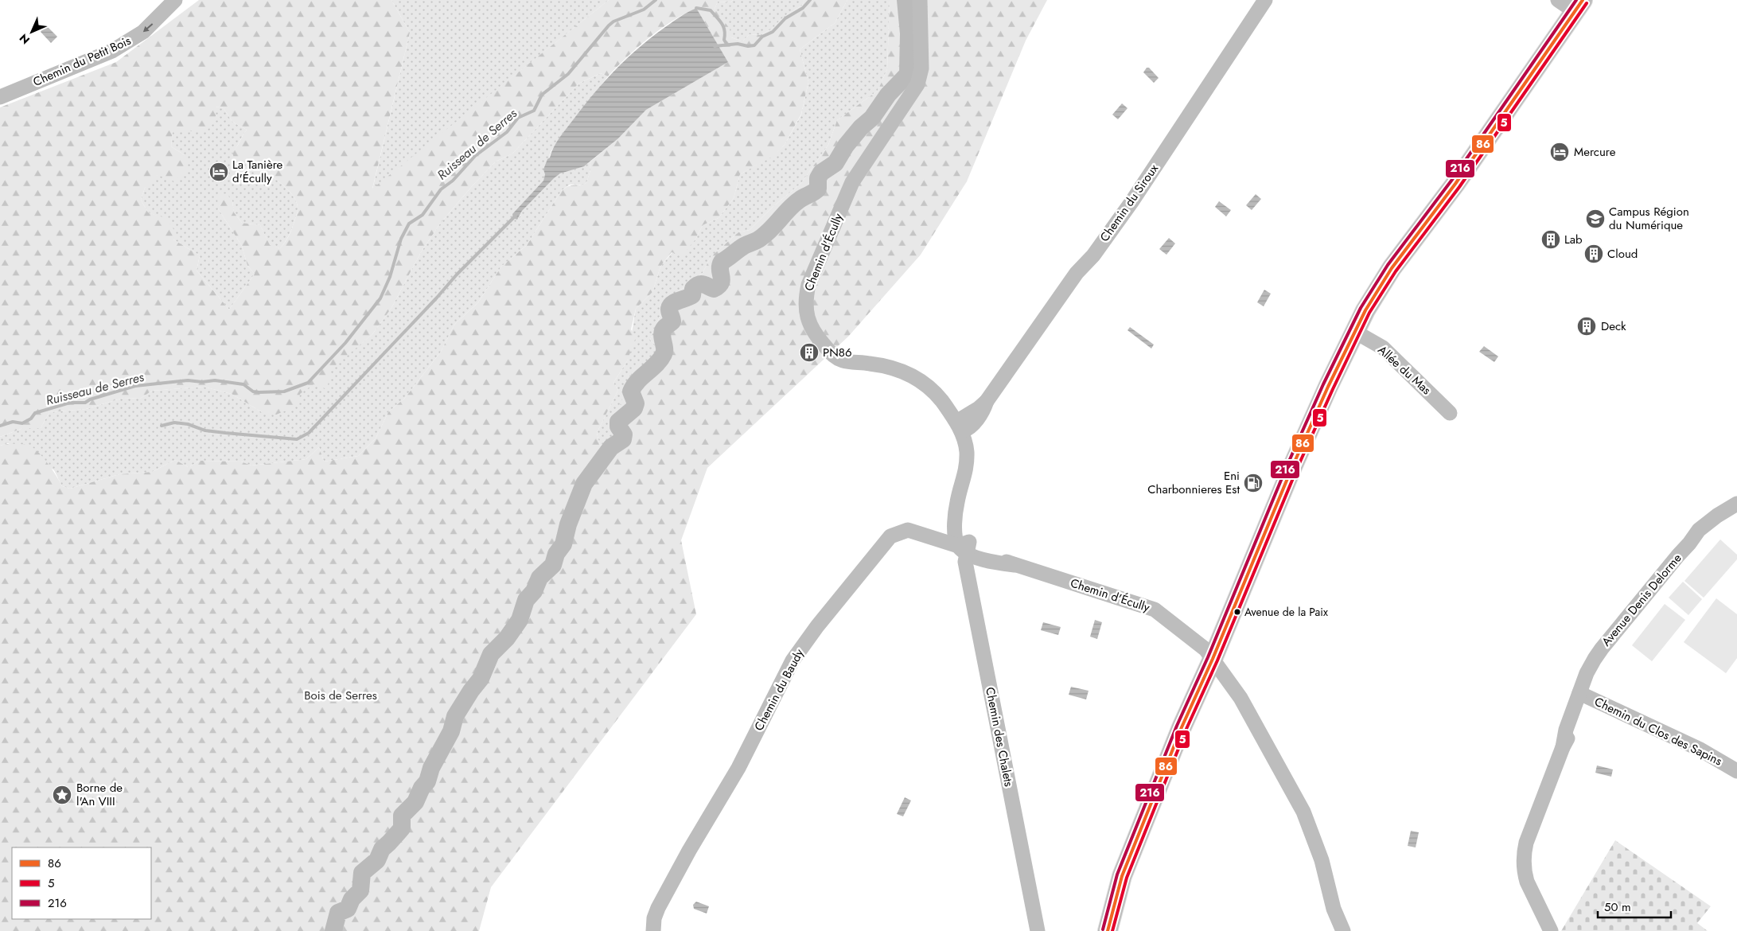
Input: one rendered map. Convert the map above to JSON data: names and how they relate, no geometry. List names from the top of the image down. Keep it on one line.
{"streets":{"street":["Chemin du Petit Bois","Chemin du Siroux","Chemin d'Écully","Allée du Mas","Avenue Denis Delorme","Chemin du Baudy","Chemin du Clos des Sapins","Chemin des Chalets"]},"crossings":[["Chemin du Siroux","Chemin d'Écully"],["Chemin d'Écully","Chemin du Baudy"],["Chemin d'Écully","Chemin des Chalets"],["Avenue Denis Delorme","Chemin du Clos des Sapins"],["Chemin du Baudy","Chemin des Chalets"]],"one_way":["Chemin du Petit Bois"],"water":["Ruisseau de Serres"],"parks":["Bois de Serres"],"places":{"hotel":["Mercure","La Tanière d'Écully"],"school or university":["Campus Région du Numérique"],"building":["Lab","Cloud","Deck","PN86"],"fuel station":["Eni Charbonnieres Est"],"other":["Avenue de la Paix"],"place":["Borne de l'An VIII"]},"lines":["transit line 86","transit line 216","transit line 5"],"legend":["86","5","216"],"scale_bar":"50 m","north":"bottom left"}
